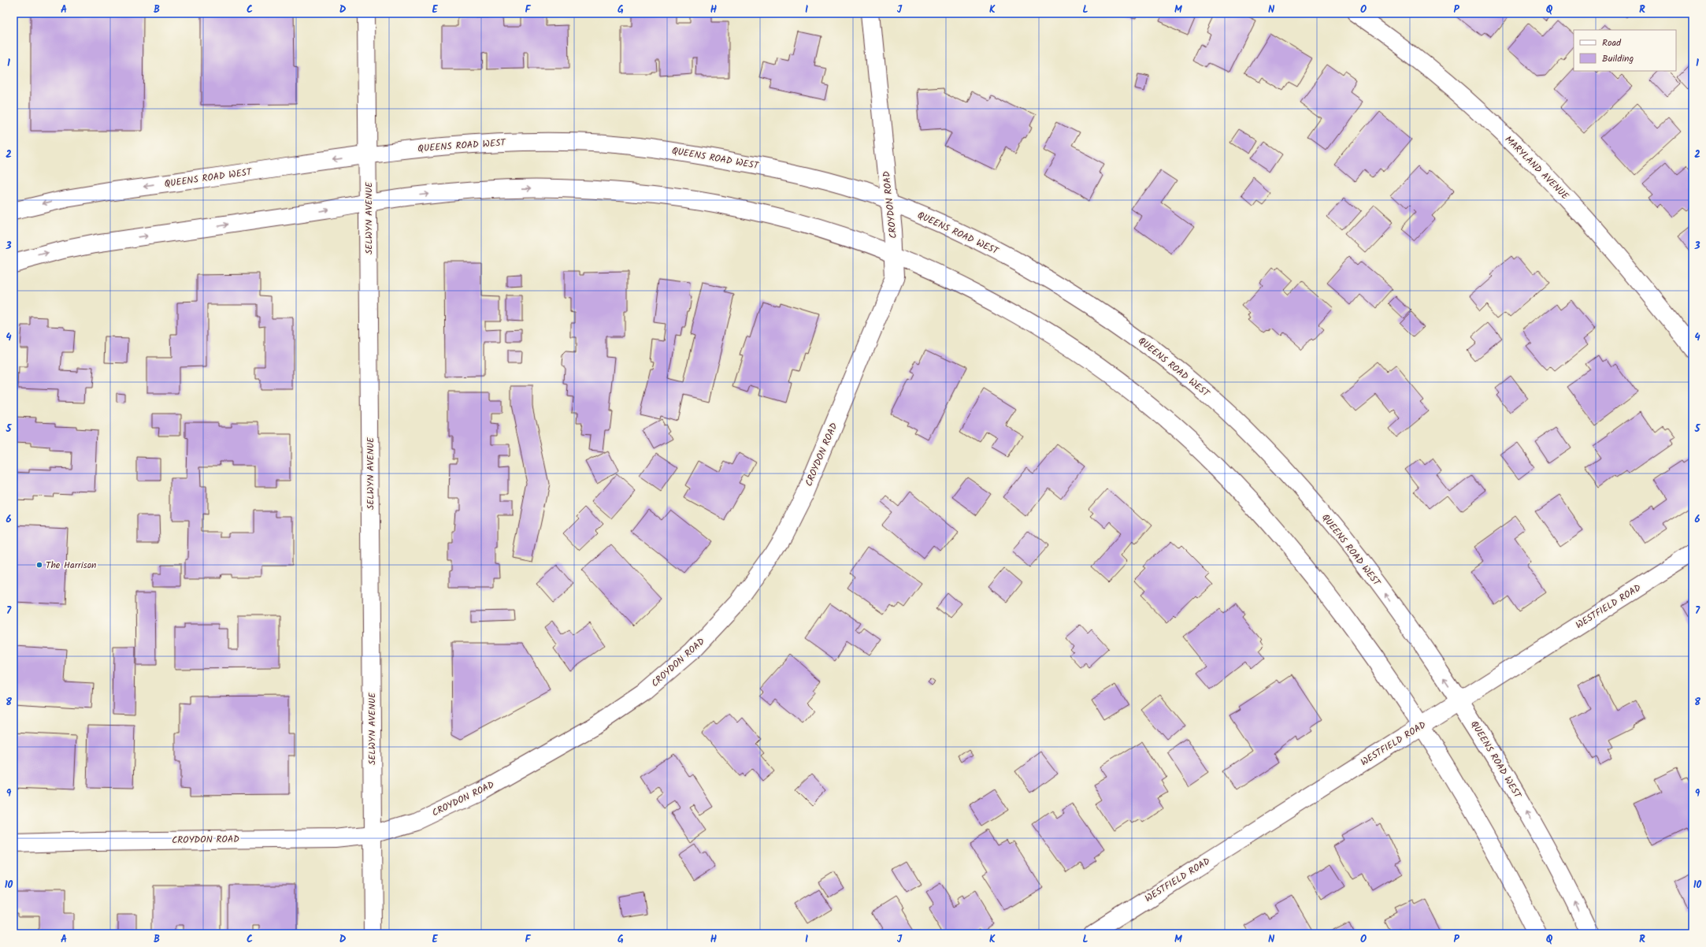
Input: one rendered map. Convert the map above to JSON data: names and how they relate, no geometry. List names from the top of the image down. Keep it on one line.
{"streets":{"street":["QUEENS ROAD WEST","MARYLAND AVENUE","CROYDON ROAD","SELWYN AVENUE","WESTFIELD ROAD"]},"crossings":[["QUEENS ROAD WEST","CROYDON ROAD"],["QUEENS ROAD WEST","SELWYN AVENUE"],["QUEENS ROAD WEST","WESTFIELD ROAD"],["CROYDON ROAD","SELWYN AVENUE"]],"places":["The Harrison"],"legend":["Road","Building"],"grid":{"columns":["A","B","C","D","E","F","G","H","I","J","K","L","M","N","O","P","Q","R"],"rows":["1","2","3","4","5","6","7","8","9","10"]}}
